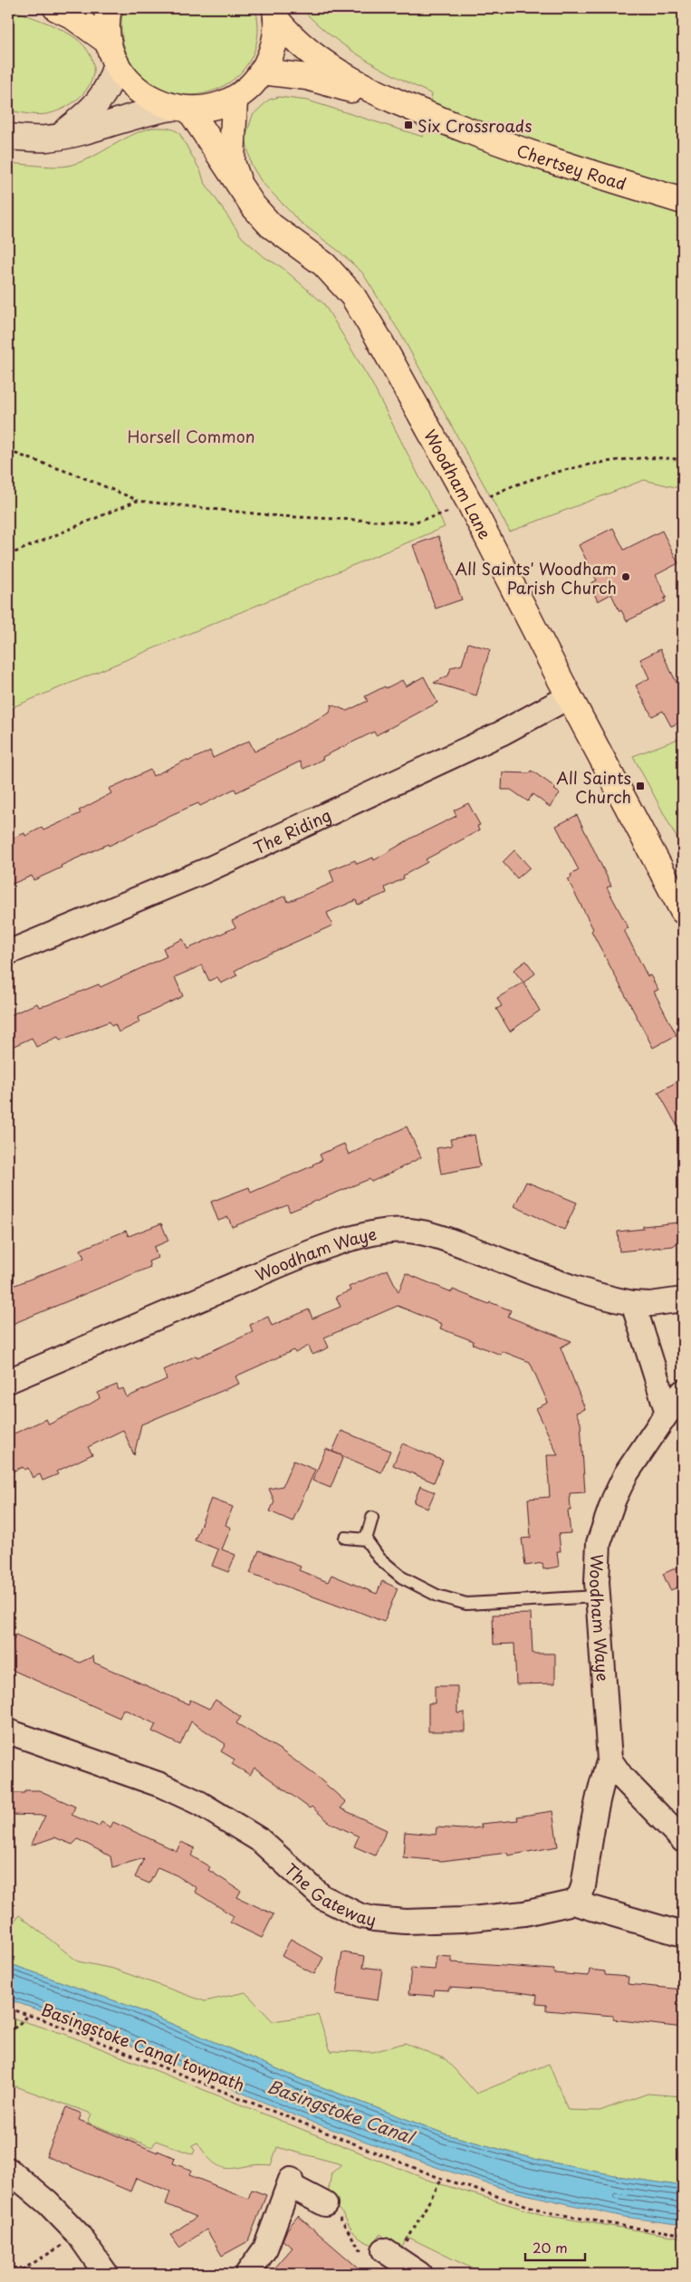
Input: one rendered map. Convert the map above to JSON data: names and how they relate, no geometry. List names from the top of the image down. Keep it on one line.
{"streets":{"main road":["Chertsey Road","Woodham Lane"],"street":["The Riding","Woodham Waye","The Gateway"],"path":["Basingstoke Canal towpath"]},"crossings":[["Woodham Lane","The Riding"],["Woodham Waye","The Gateway"]],"water":["Basingstoke Canal"],"parks":["Horsell Common"],"places":{"transit":["Six Crossroads","All Saints Church"],"other":["All Saints' Woodham Parish Church"]},"scale_bar":"20 m"}
